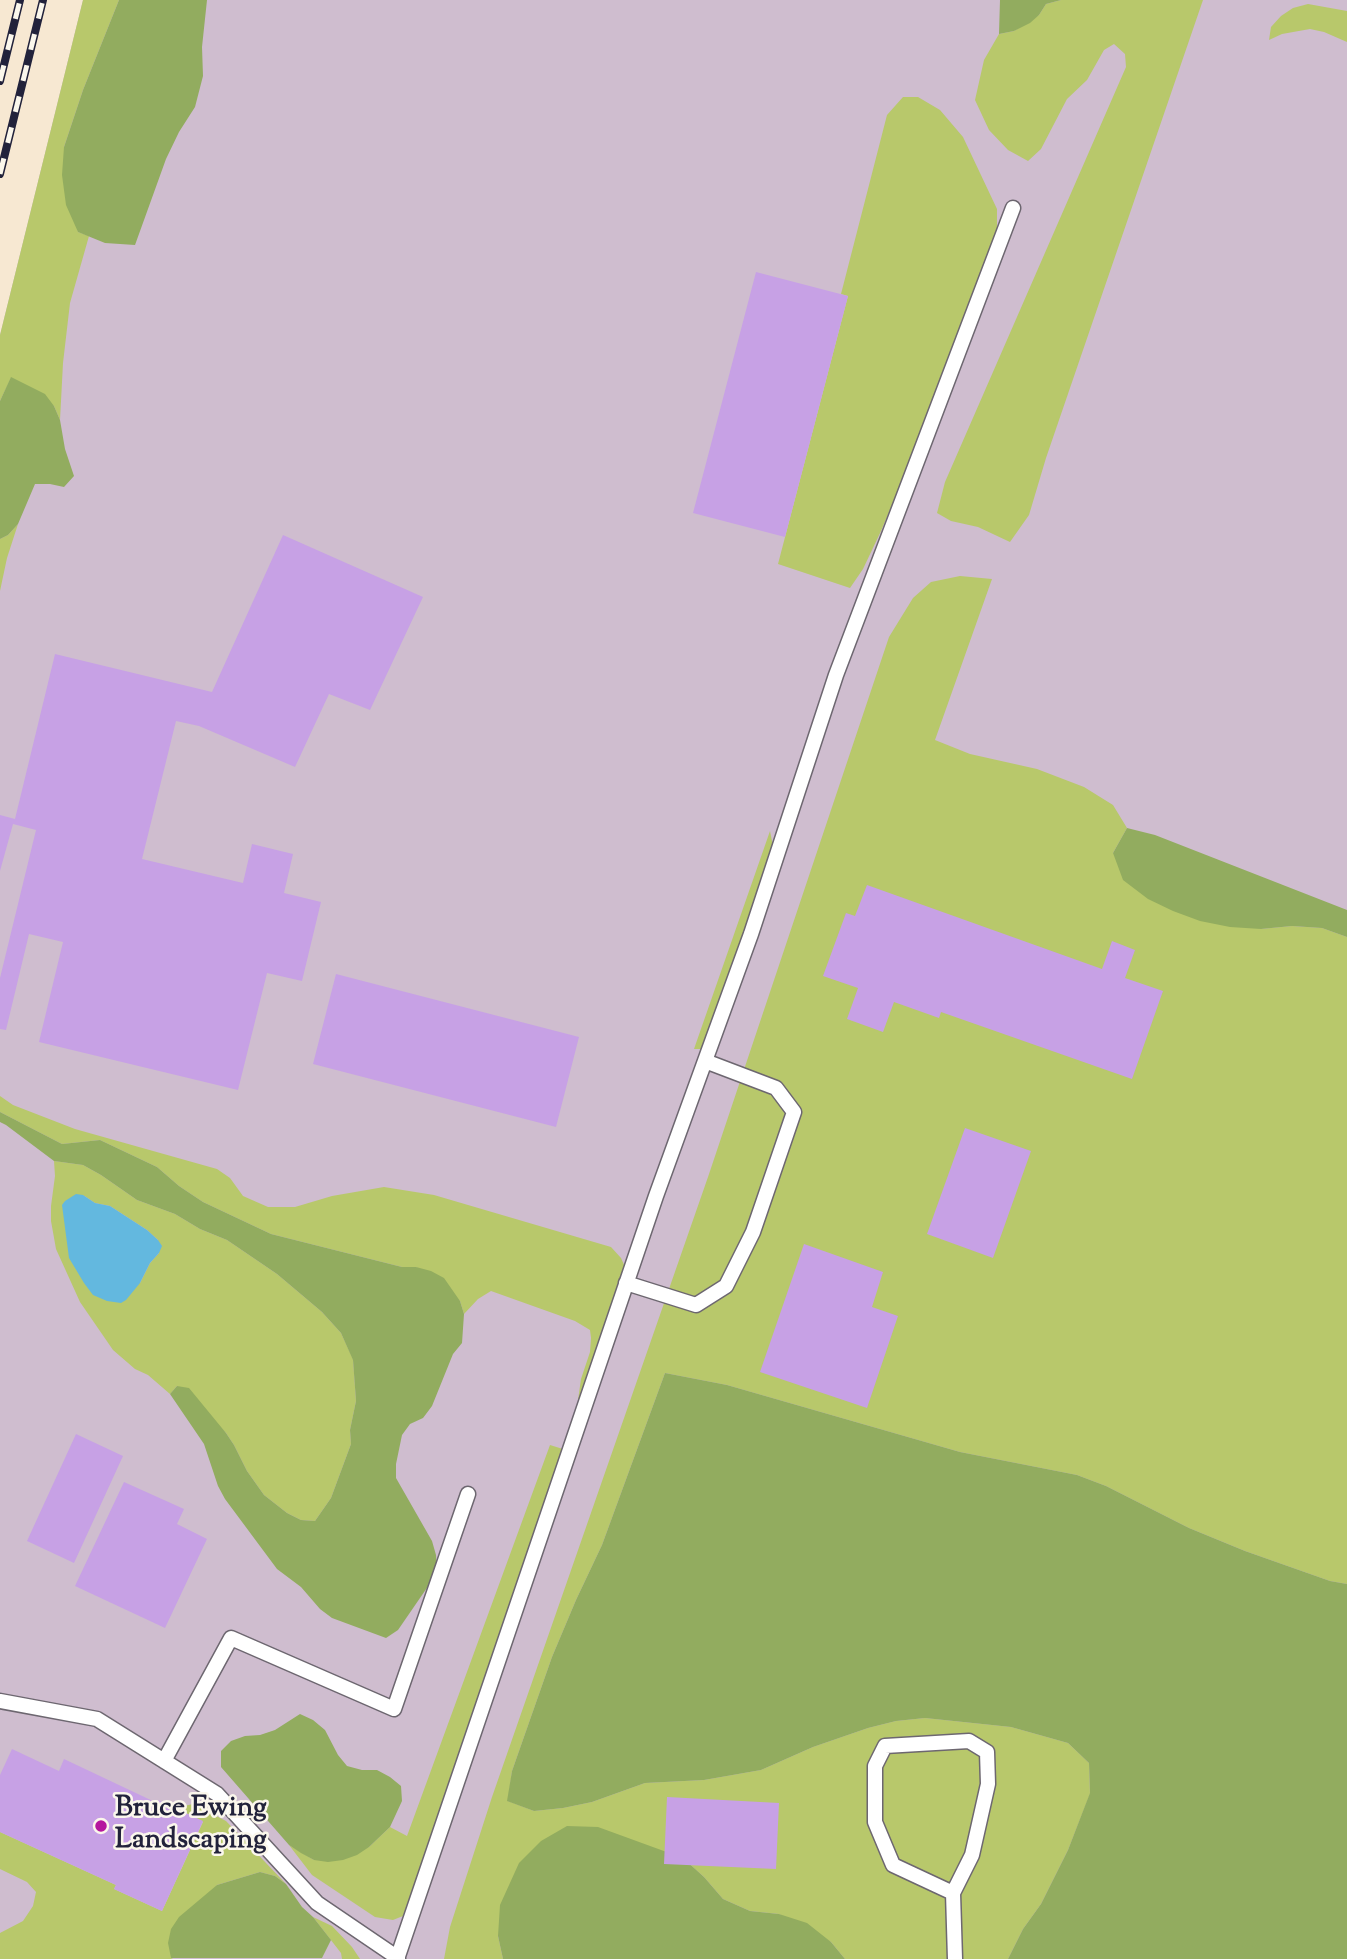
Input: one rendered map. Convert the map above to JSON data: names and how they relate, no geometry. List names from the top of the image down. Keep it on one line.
{"places":["Bruce Ewing Landscaping"]}
